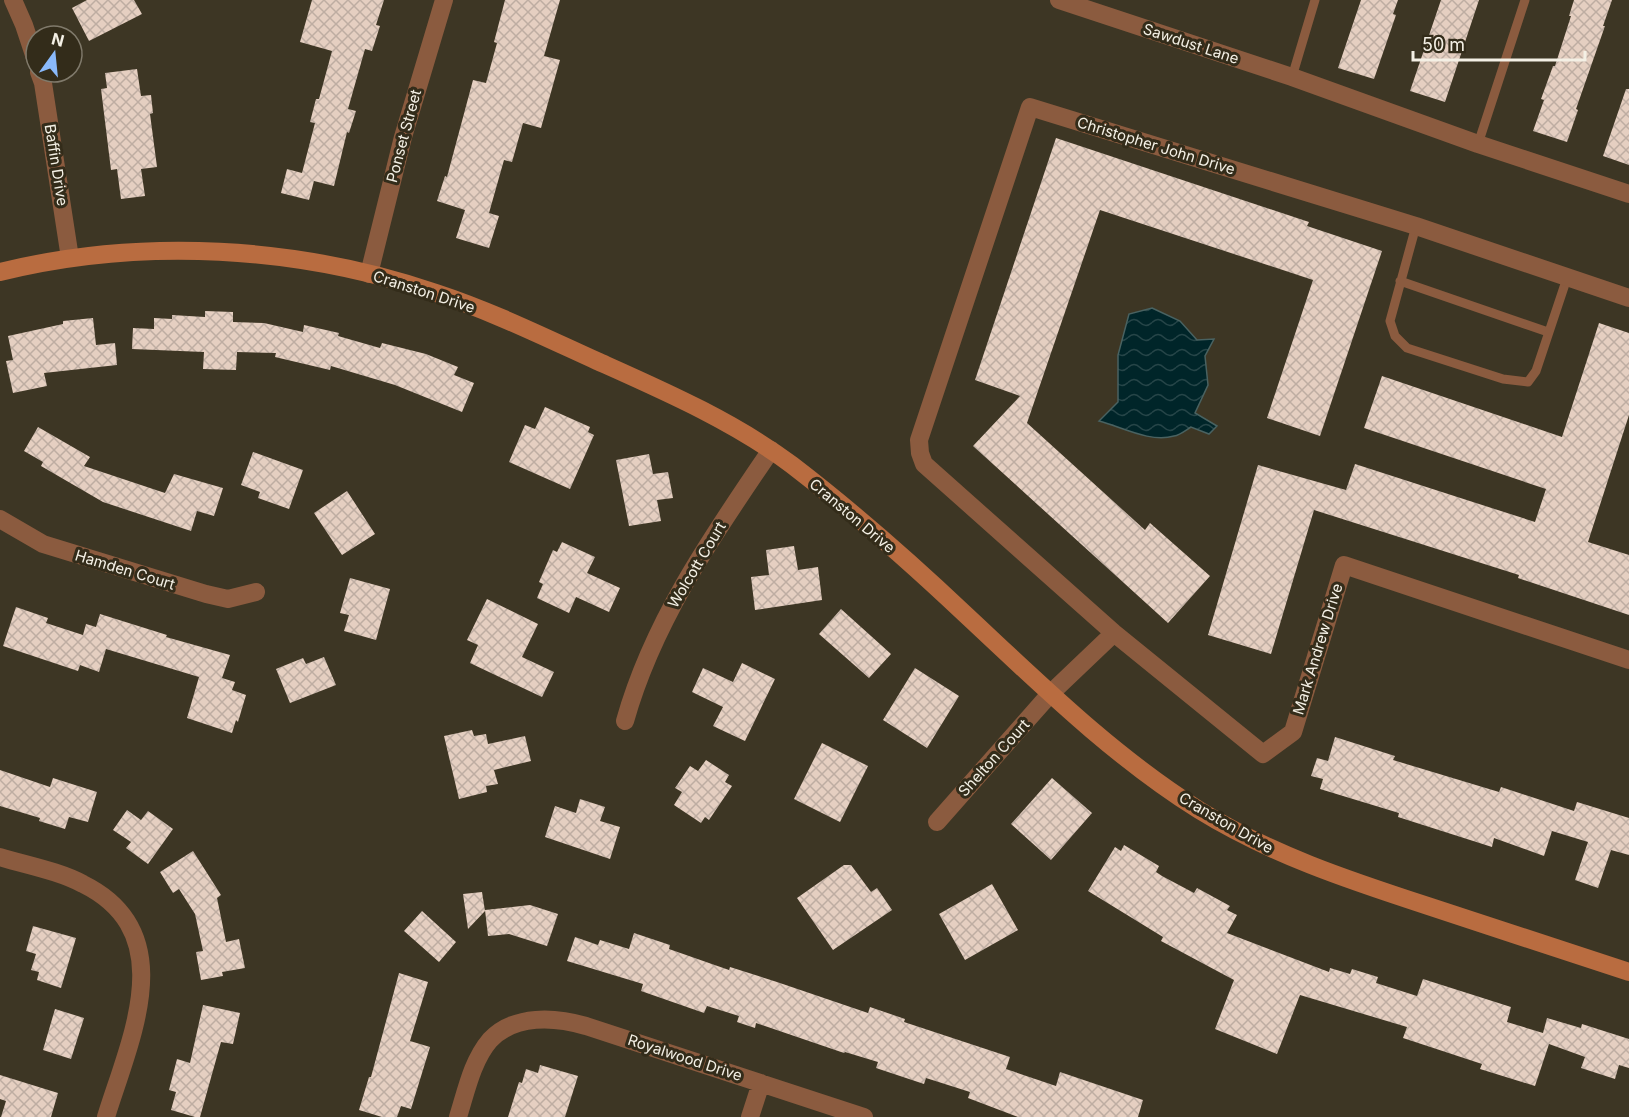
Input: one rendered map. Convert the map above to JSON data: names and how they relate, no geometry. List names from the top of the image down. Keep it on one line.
{"streets":{"street":["Sawdust Lane","Ponset Street","Christopher John Drive","Baffin Drive","Cranston Drive","Wolcott Court","Hamden Court","Mark Andrew Drive","Shelton Court","Royalwood Drive"]},"crossings":[["Ponset Street","Cranston Drive"],["Christopher John Drive","Mark Andrew Drive"],["Baffin Drive","Cranston Drive"],["Cranston Drive","Wolcott Court"],["Cranston Drive","Shelton Court"]],"scale_bar":"50 m","north":"top"}
